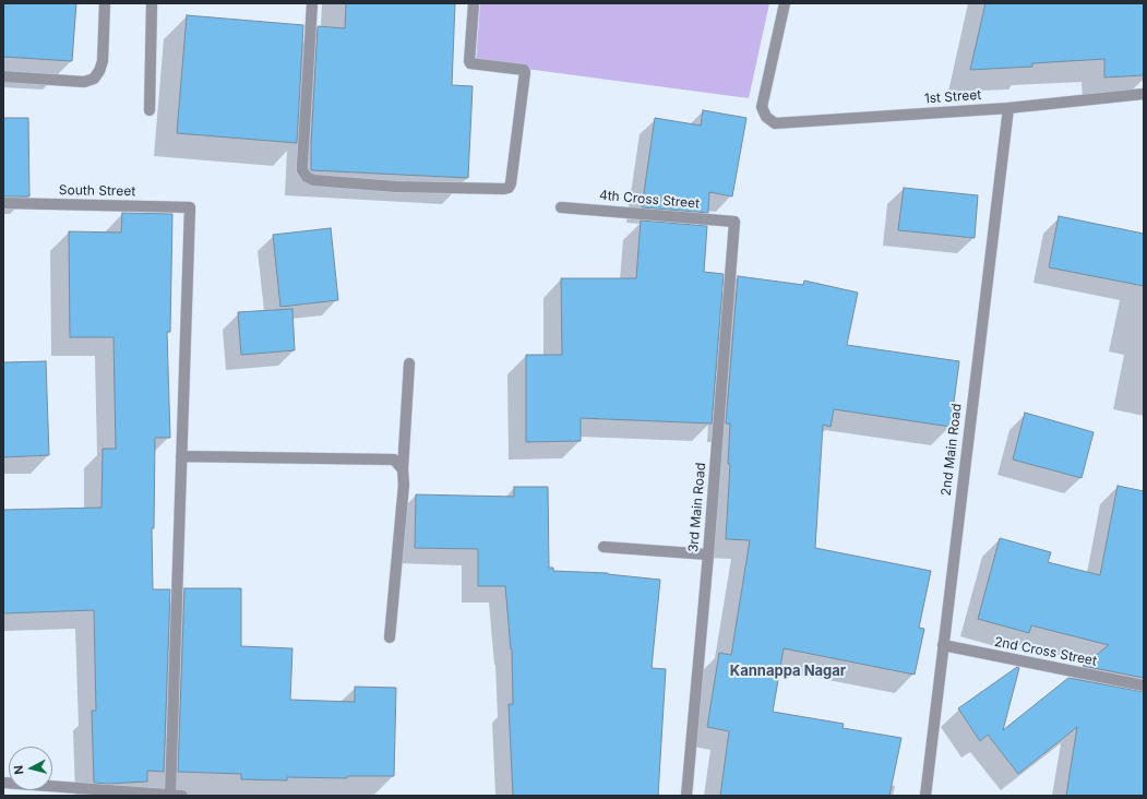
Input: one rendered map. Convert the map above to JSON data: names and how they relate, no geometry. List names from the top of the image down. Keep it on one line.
{"streets":{"street":["1st Street","South Street","4th Cross Street","2nd Main Road","3rd Main Road","2nd Cross Street"]},"crossings":[["1st Street","2nd Main Road"],["4th Cross Street","3rd Main Road"],["2nd Main Road","2nd Cross Street"]],"districts":["Kannappa Nagar"],"north":"left"}
